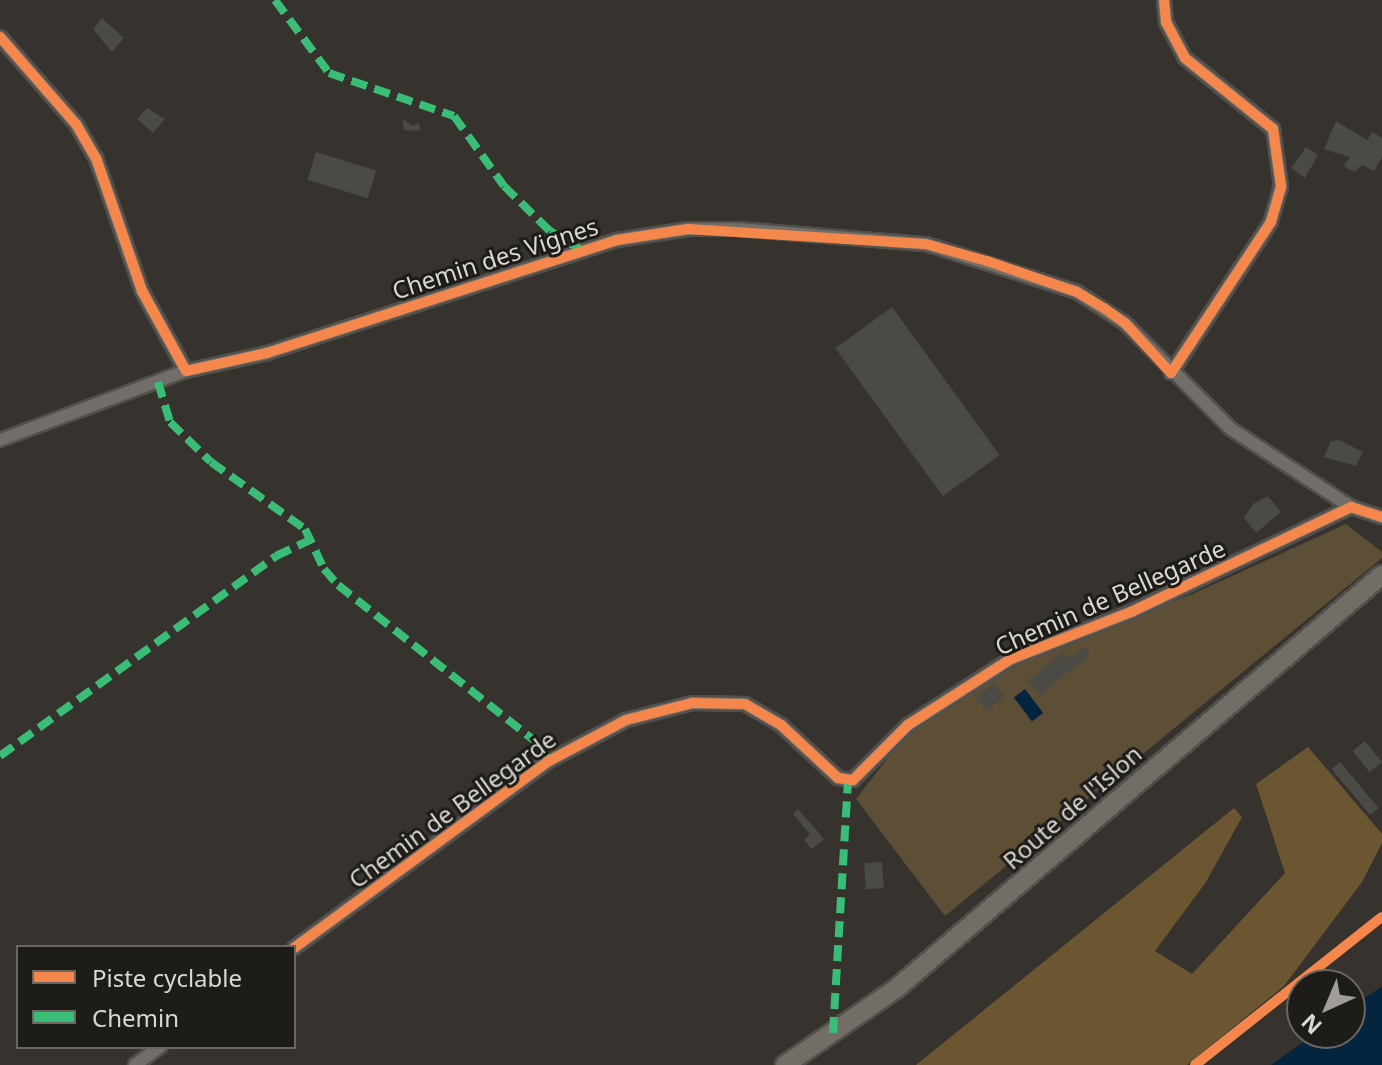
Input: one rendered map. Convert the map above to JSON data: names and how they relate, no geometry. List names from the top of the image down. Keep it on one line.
{"streets":{"street":["Chemin des Vignes","Chemin de Bellegarde","Route de l'Islon"]},"crossings":[["Chemin des Vignes","Chemin de Bellegarde"]],"legend":["Piste cyclable","Chemin"],"north":"bottom left"}
